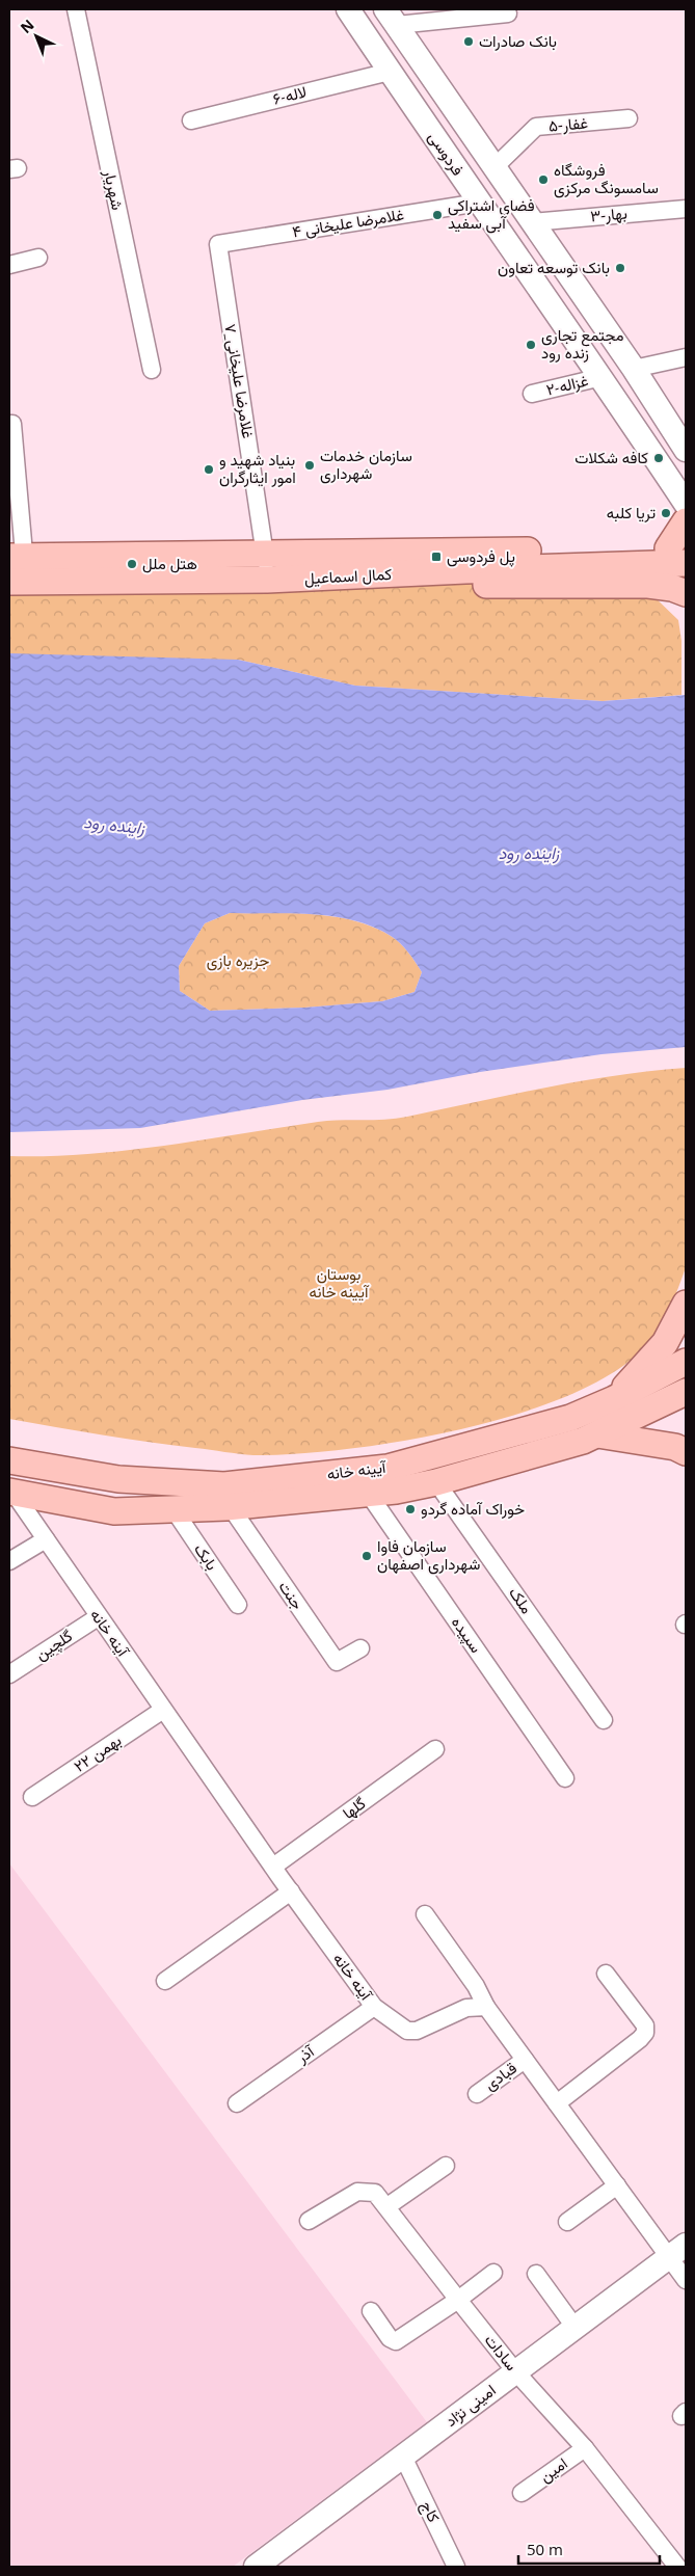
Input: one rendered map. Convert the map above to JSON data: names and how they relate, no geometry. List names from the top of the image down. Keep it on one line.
{"streets":{"main road":["فردوسی","کمال اسماعیل","آیینه خانه","امینی نژاد"],"street":["۶-لاله","۵-غفار","شهریار","۳-بهار","۴ غلامرضا علیخانی","۷_غلامرضا علیخانی","۲-غزاله","بابک","جنت","ملک","آینه خانه","سپیده","گلچین","۲۲ بهمن","گلها","آذر","قبادی","سادات","امین","کاج"]},"crossings":[["۶-لاله","فردوسی"],["۵-غفار","فردوسی"],["فردوسی","۳-بهار"],["فردوسی","۴ غلامرضا علیخانی"],["فردوسی","۲-غزاله"],["۴ غلامرضا علیخانی","۷_غلامرضا علیخانی"],["۷_غلامرضا علیخانی","کمال اسماعیل"],["آیینه خانه","بابک"],["آیینه خانه","جنت"],["آیینه خانه","ملک"],["آیینه خانه","آینه خانه"],["آیینه خانه","سپیده"],["آینه خانه","گلچین"],["آینه خانه","۲۲ بهمن"],["آینه خانه","گلها"],["آینه خانه","آذر"],["سادات","امینی نژاد"],["سادات","امین"],["امینی نژاد","کاج"]],"water":["زاینده رود"],"parks":["جزیره بازی","بوستان آیینه خانه"],"places":{"other":["بانک صادرات","فروشگاه سامسونگ مرکزی","فضای اشتراکی آبی سفید","بانک توسعه تعاون","مجتمع تجاری زنده رود","کافه شکلات","سازمان خدمات شهرداری","بنیاد شهید و امور ایثارگران","تریا کلبه","هتل ملل","خوراک آماده گردو","سازمان فاوا شهرداری اصفهان"],"transit":["پل فردوسی"]},"scale_bar":"50 m","north":"top left"}
